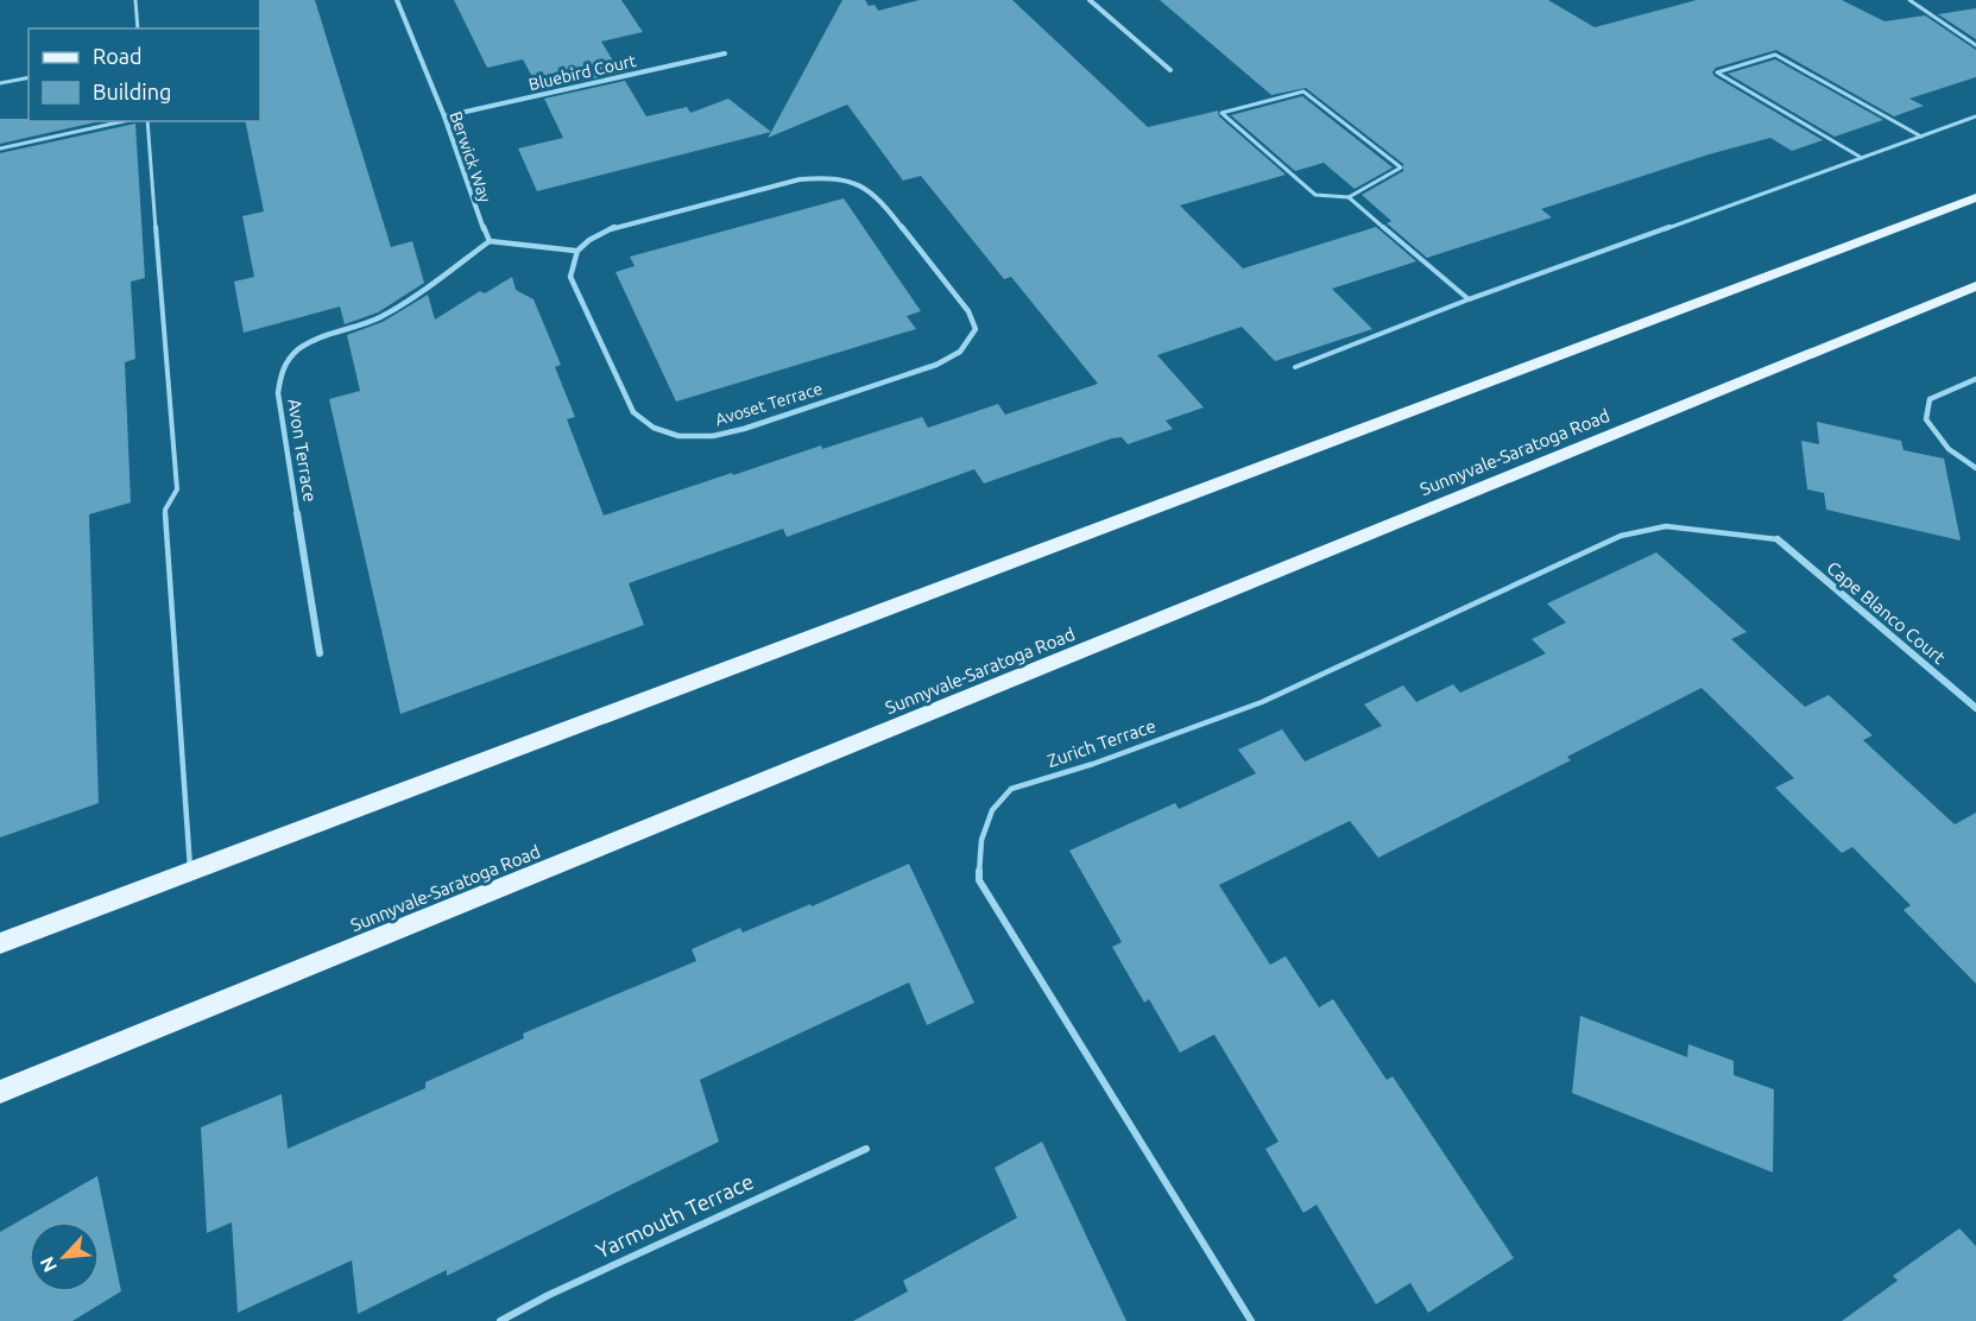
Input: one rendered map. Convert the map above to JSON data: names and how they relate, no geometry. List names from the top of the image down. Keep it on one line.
{"streets":{"main road":["Sunnyvale-Saratoga Road"],"street":["Bluebird Court","Berwick Way","Avoset Terrace","Avon Terrace","Cape Blanco Court"],"lane":["Zurich Terrace","Yarmouth Terrace"]},"crossings":[["Bluebird Court","Berwick Way"],["Berwick Way","Avon Terrace"],["Cape Blanco Court","Zurich Terrace"]],"legend":["Road","Building"],"north":"bottom left"}
